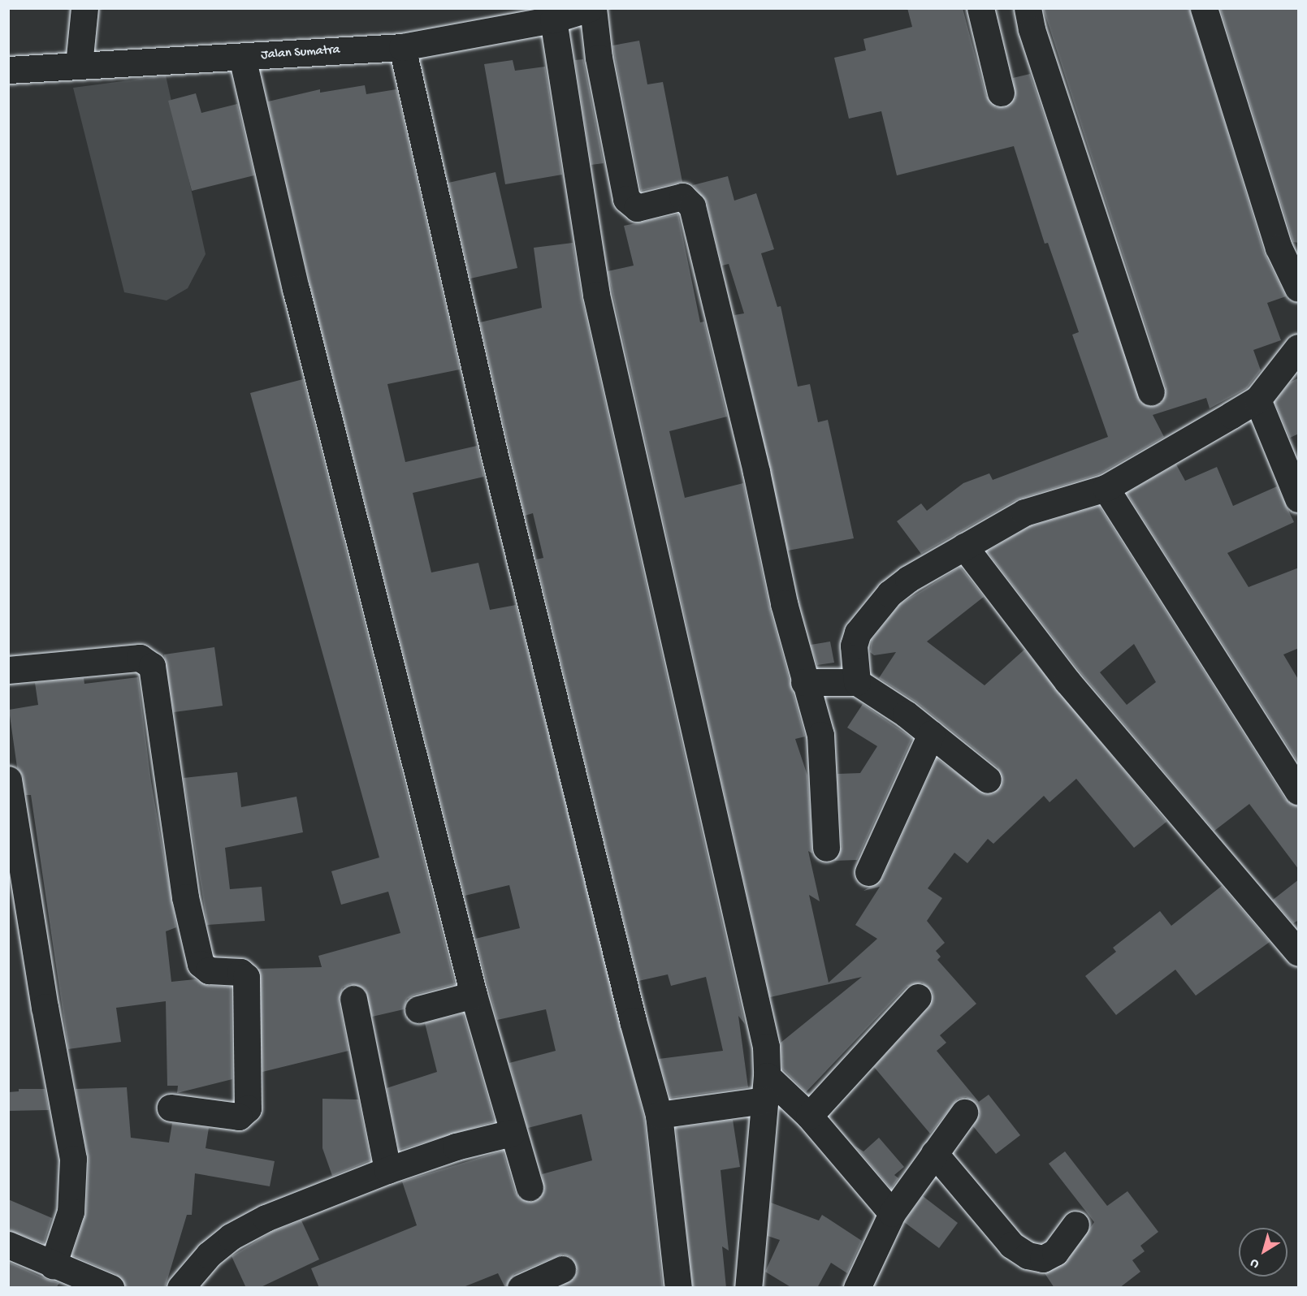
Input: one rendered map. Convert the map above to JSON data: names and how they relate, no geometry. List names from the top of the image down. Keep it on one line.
{"streets":{"main road":["Jalan Sumatra"]},"north":"bottom left"}
